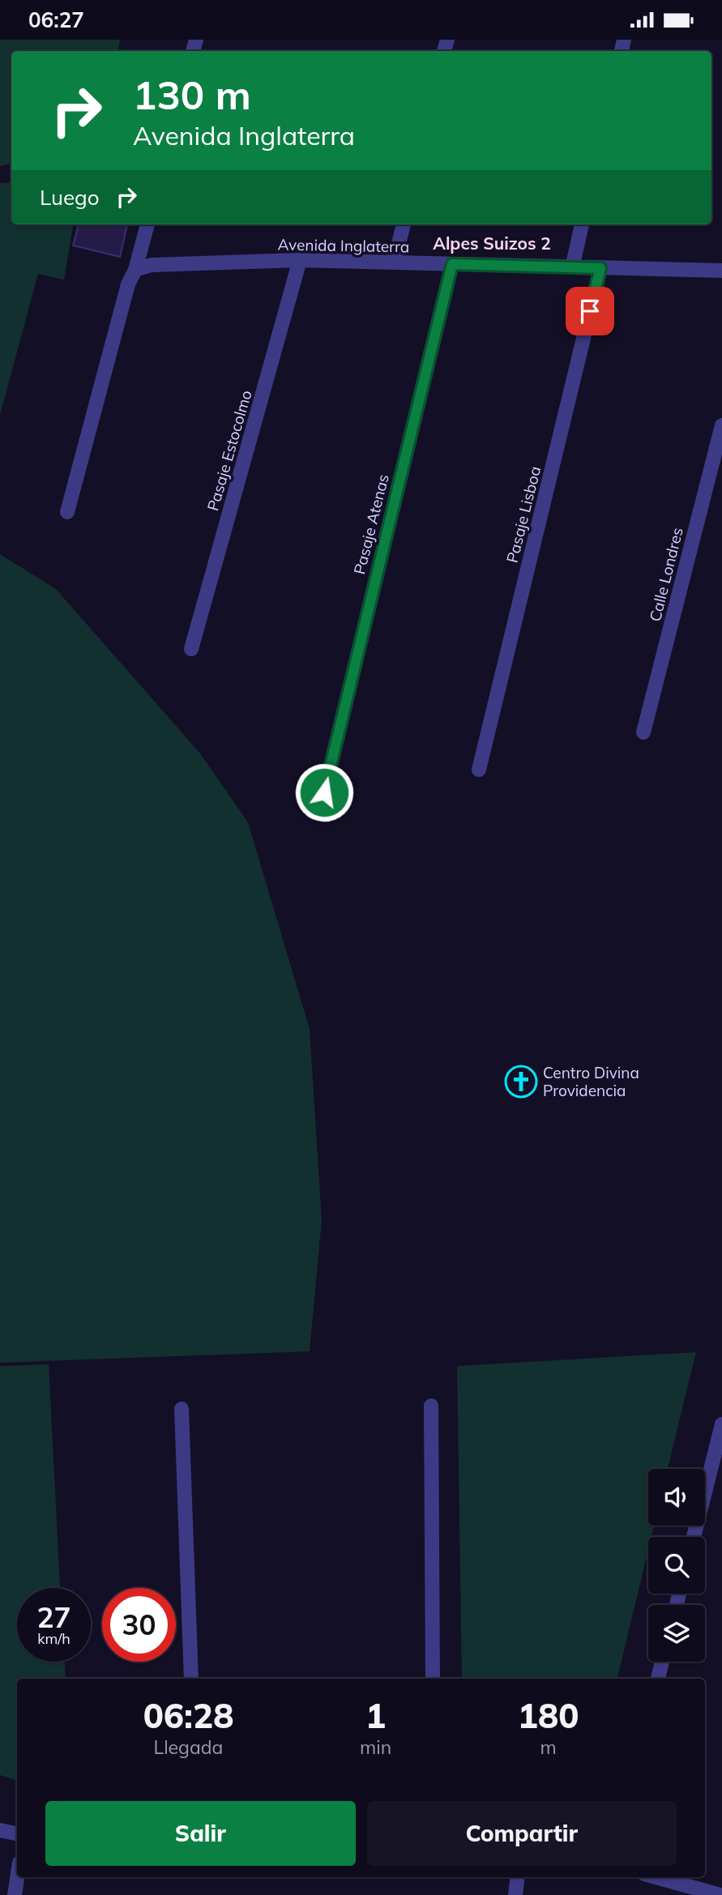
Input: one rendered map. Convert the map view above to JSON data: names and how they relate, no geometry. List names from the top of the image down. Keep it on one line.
{"streets":{"street":["Avenida Inglaterra","Pasaje Estocolmo","Pasaje Lisboa","Pasaje Atenas","Calle Londres"]},"crossings":[["Avenida Inglaterra","Pasaje Estocolmo"],["Avenida Inglaterra","Pasaje Lisboa"],["Avenida Inglaterra","Pasaje Atenas"]],"districts":["Alpes Suizos 2"],"places":{"church":["Centro Divina Providencia"]},"page":{"status":"06:27","turn":["130 m","Avenida Inglaterra"],"then":"Luego","speed":"27 km/h","limit":"30","eta":["06:28","Llegada","1","min","180","m"],"buttons":["Salir","Compartir"]}}
